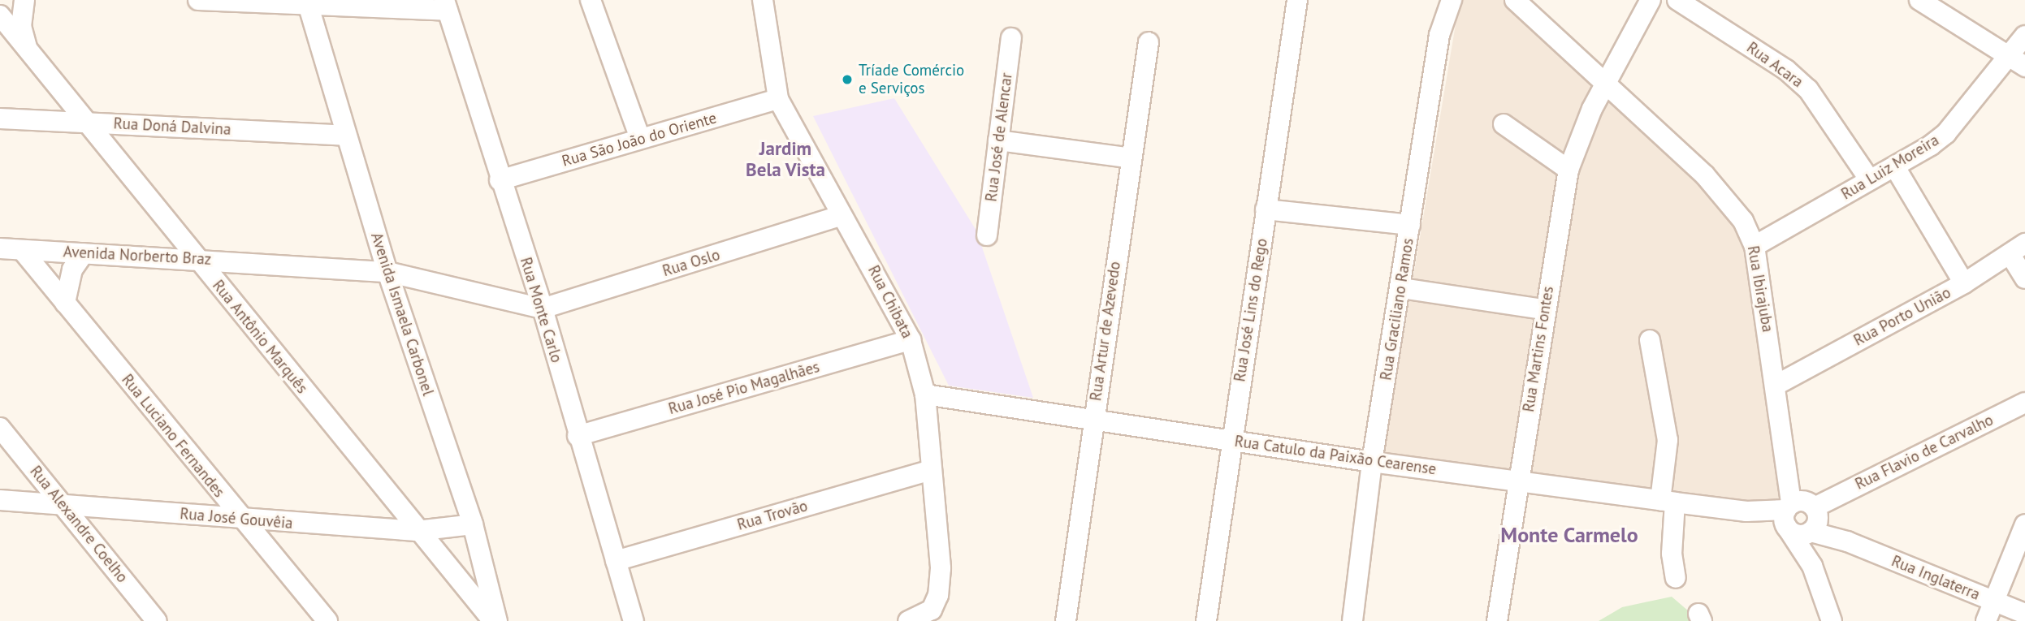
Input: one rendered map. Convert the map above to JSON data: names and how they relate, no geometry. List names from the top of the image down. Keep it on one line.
{"streets":{"street":["Rua Acara","Rua Doná Dalvina","Rua José de Alencar","Rua São João do Oriente","Rua Luiz Moreira","Avenida Norberto Braz","Rua Oslo","Rua Ibirajuba","Rua Chibata","Rua Graciliano Ramos","Rua Monte Carlo","Rua José Lins do Rego","Avenida Ismaela Carbonel","Rua Porto União","Rua Artur de Azevedo","Rua Antônio Marquês","Rua Martins Fontes","Rua José Pio Magalhães","Rua Luciano Fernandes","Rua Flavio de Carvalho","Rua Catulo da Paixão Cearense","Rua Trovão","Rua José Gouvêia","Rua Alexandre Coelho","Rua Inglaterra"]},"crossings":[["Rua Acara","Rua Luiz Moreira"],["Rua Doná Dalvina","Avenida Ismaela Carbonel"],["Rua Doná Dalvina","Rua Antônio Marquês"],["Rua São João do Oriente","Rua Chibata"],["Rua São João do Oriente","Rua Monte Carlo"],["Rua Luiz Moreira","Rua Ibirajuba"],["Avenida Norberto Braz","Rua Oslo"],["Avenida Norberto Braz","Rua Monte Carlo"],["Avenida Norberto Braz","Avenida Ismaela Carbonel"],["Avenida Norberto Braz","Rua Antônio Marquês"],["Avenida Norberto Braz","Rua Luciano Fernandes"],["Rua Oslo","Rua Chibata"],["Rua Oslo","Rua Monte Carlo"],["Rua Ibirajuba","Rua Porto União"],["Rua Ibirajuba","Rua Martins Fontes"],["Rua Ibirajuba","Rua Flavio de Carvalho"],["Rua Ibirajuba","Rua Catulo da Paixão Cearense"],["Rua Ibirajuba","Rua Inglaterra"],["Rua Chibata","Rua José Pio Magalhães"],["Rua Chibata","Rua Catulo da Paixão Cearense"],["Rua Chibata","Rua Trovão"],["Rua Graciliano Ramos","Rua Catulo da Paixão Cearense"],["Rua Monte Carlo","Rua José Pio Magalhães"],["Rua Monte Carlo","Rua Trovão"],["Rua José Lins do Rego","Rua Catulo da Paixão Cearense"],["Avenida Ismaela Carbonel","Rua José Gouvêia"],["Rua Artur de Azevedo","Rua Catulo da Paixão Cearense"],["Rua Antônio Marquês","Rua José Gouvêia"],["Rua Martins Fontes","Rua Catulo da Paixão Cearense"],["Rua Luciano Fernandes","Rua José Gouvêia"],["Rua Flavio de Carvalho","Rua Catulo da Paixão Cearense"],["Rua Flavio de Carvalho","Rua Inglaterra"],["Rua Catulo da Paixão Cearense","Rua Inglaterra"],["Rua José Gouvêia","Rua Alexandre Coelho"]],"districts":["Jardim Bela Vista","Monte Carmelo"],"places":["Tríade Comércio e Serviços"]}
